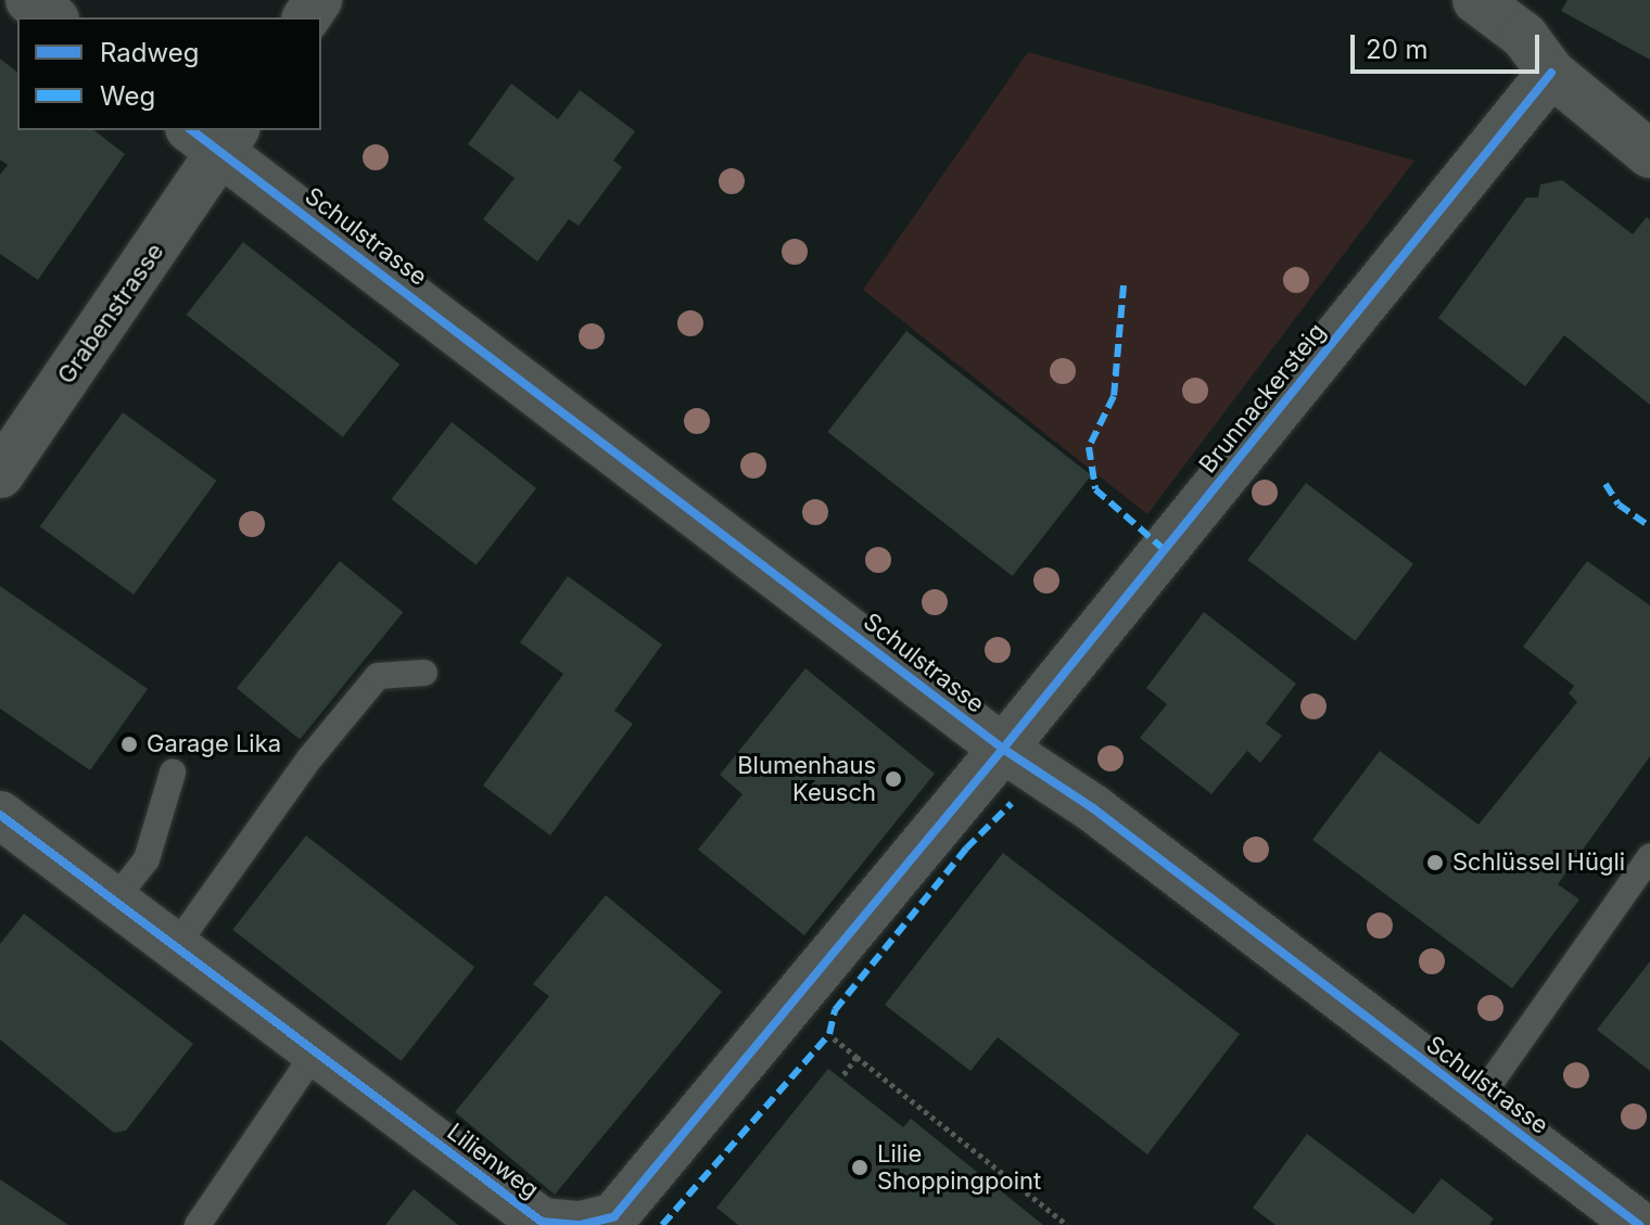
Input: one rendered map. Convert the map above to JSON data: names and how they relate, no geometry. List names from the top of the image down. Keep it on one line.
{"streets":{"street":["Schulstrasse","Grabenstrasse","Brunnackersteig","Lilienweg"]},"crossings":[["Schulstrasse","Grabenstrasse"],["Schulstrasse","Brunnackersteig"],["Schulstrasse","Lilienweg"],["Brunnackersteig","Lilienweg"]],"places":["Garage Lika","Blumenhaus Keusch","Schlüssel Hügli","Lilie Shoppingpoint"],"legend":["Radweg","Weg"],"scale_bar":"20 m"}
